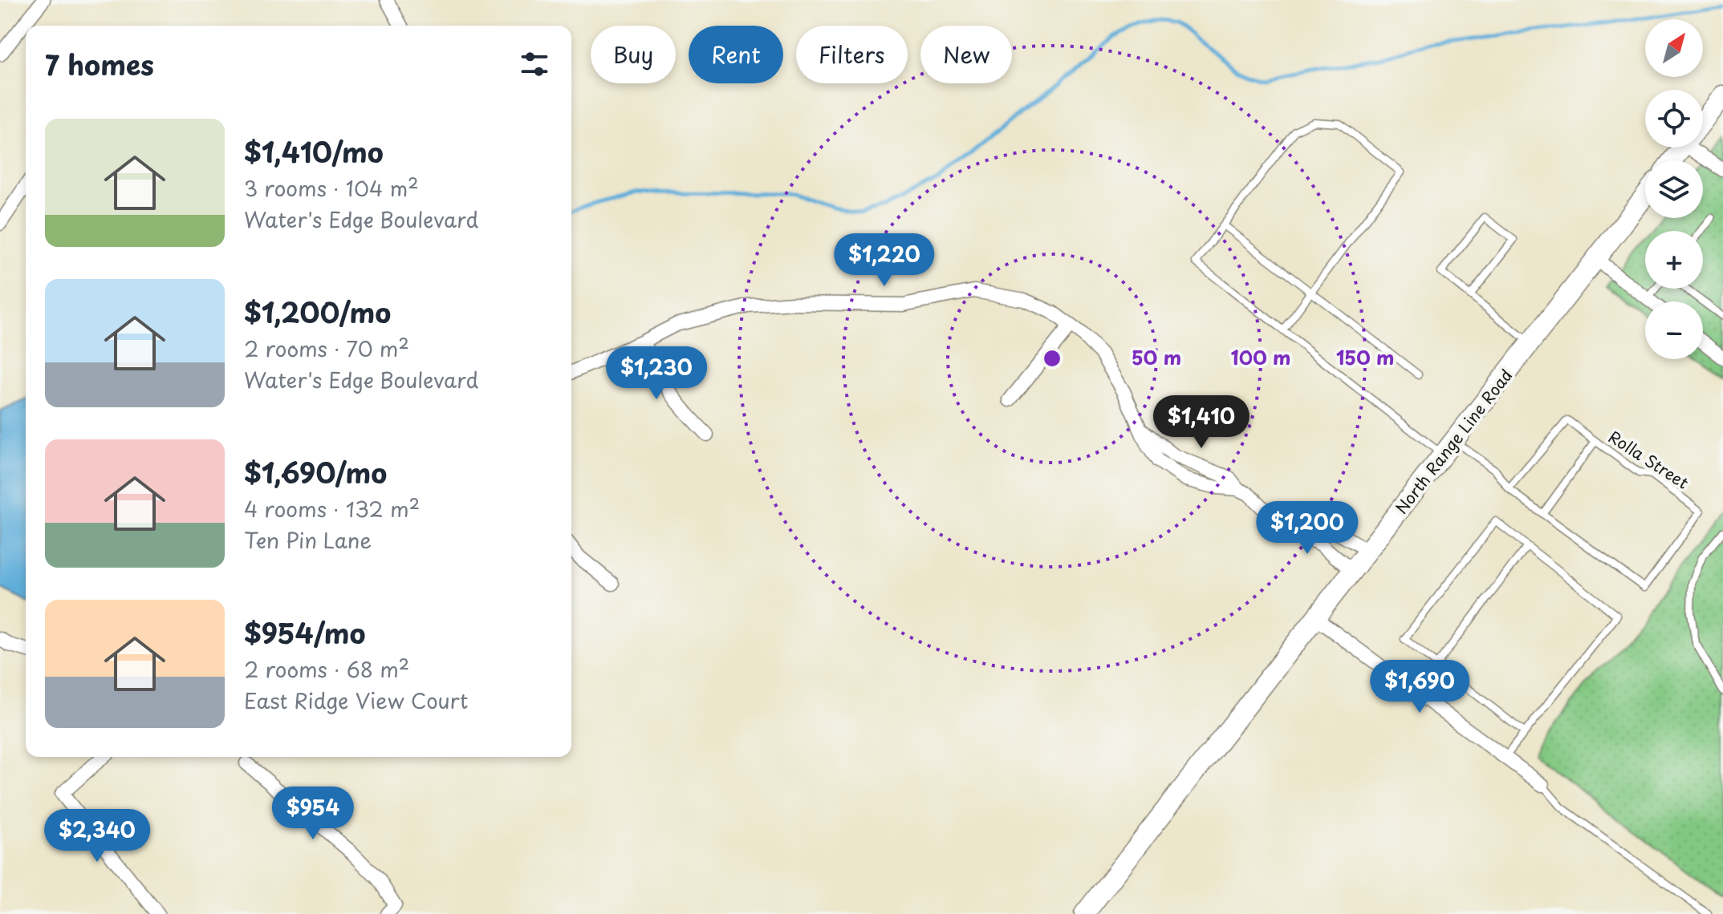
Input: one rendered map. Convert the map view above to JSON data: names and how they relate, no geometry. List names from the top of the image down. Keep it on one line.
{"streets":{"main road":["North Range Line Road"],"lane":["Rolla Street"]},"crossings":[["North Range Line Road","Rolla Street"]],"north":"top right","page":{"map_buttons":["+","−"],"chip":["Buy","Rent","Filters","New"],"heading":"7 homes","list":[{"name":"$1,410/mo","note":"3 rooms · 104 m² · Water's Edge Boulevard"},{"name":"$1,200/mo","note":"2 rooms · 70 m² · Water's Edge Boulevard"},{"name":"$1,690/mo","note":"4 rooms · 132 m² · Ten Pin Lane"},{"name":"$954/mo","note":"2 rooms · 68 m² · East Ridge View Court"}],"price":["$1,220","$1,230","$1,410","$1,200","$1,690","$954","$2,340"]},"rings":["50 m","100 m","150 m"]}
